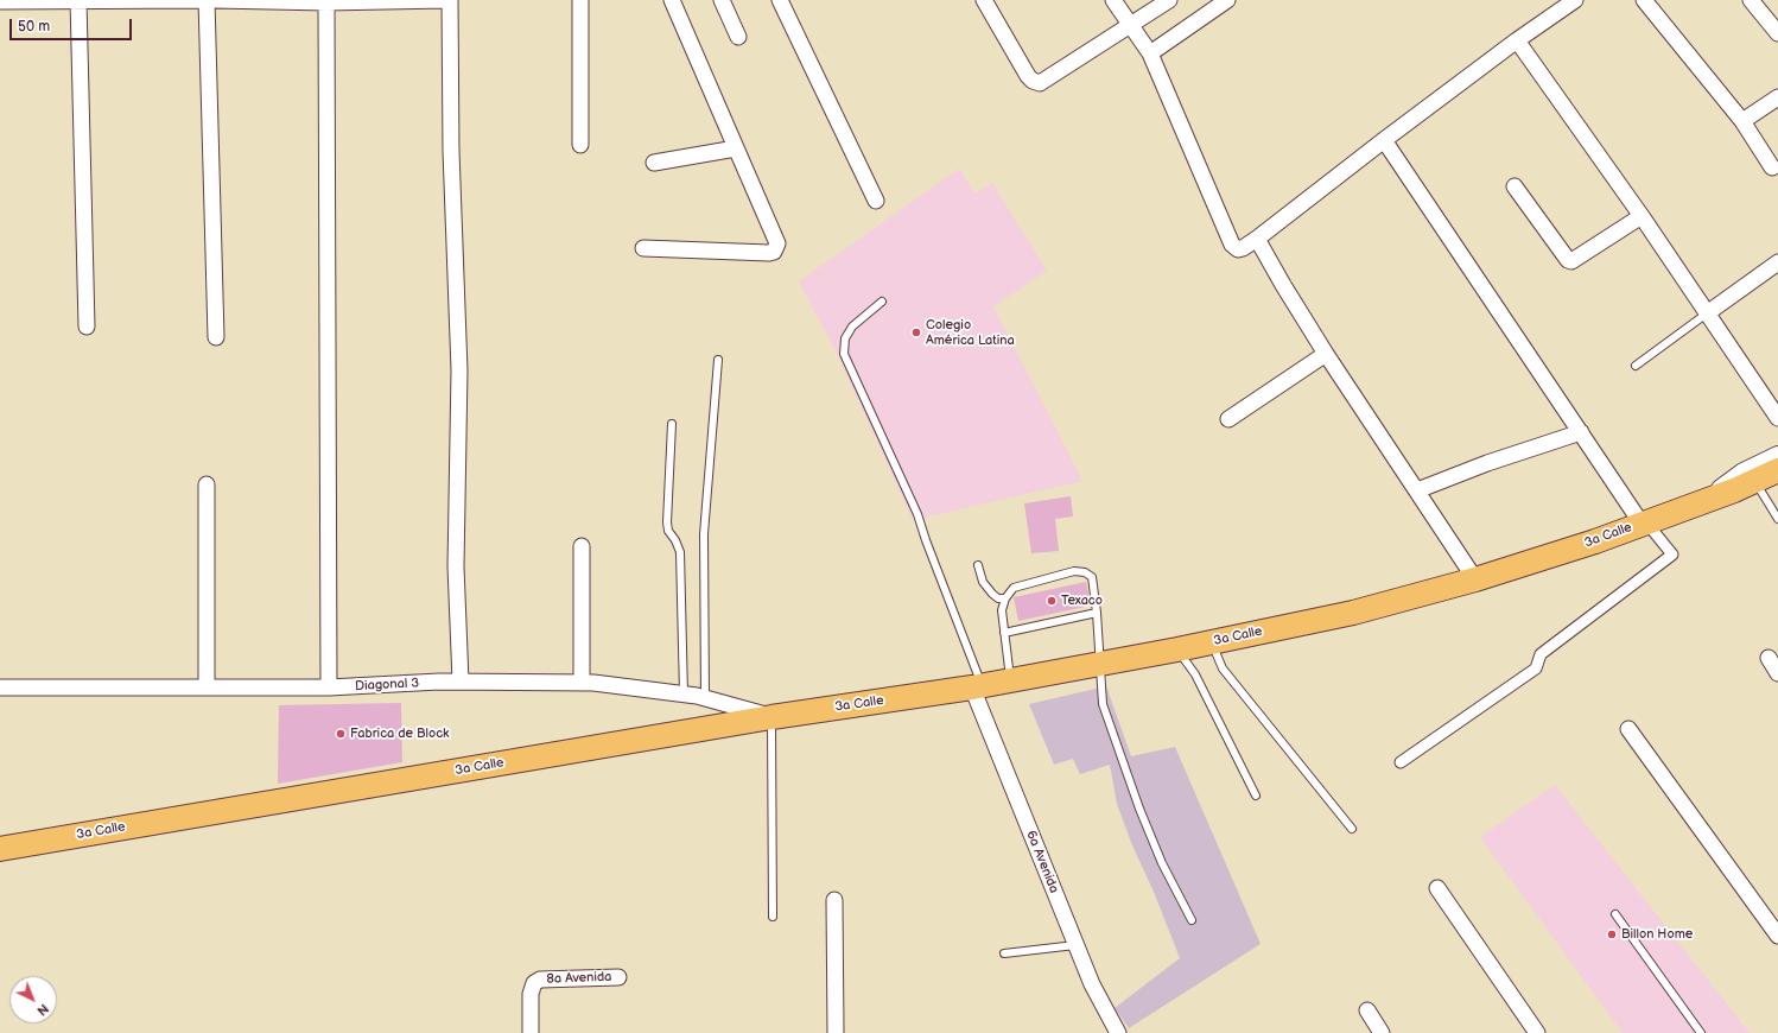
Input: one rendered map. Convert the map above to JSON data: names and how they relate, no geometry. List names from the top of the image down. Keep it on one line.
{"streets":{"main road":["3a Calle"],"street":["Diagonal 3","6a Avenida","8a Avenida"]},"crossings":[["3a Calle","Diagonal 3"],["3a Calle","6a Avenida"]],"places":["Colegio América Latina","Texaco","Fabrica de Block","Billon Home"],"scale_bar":"50 m","north":"bottom right"}
